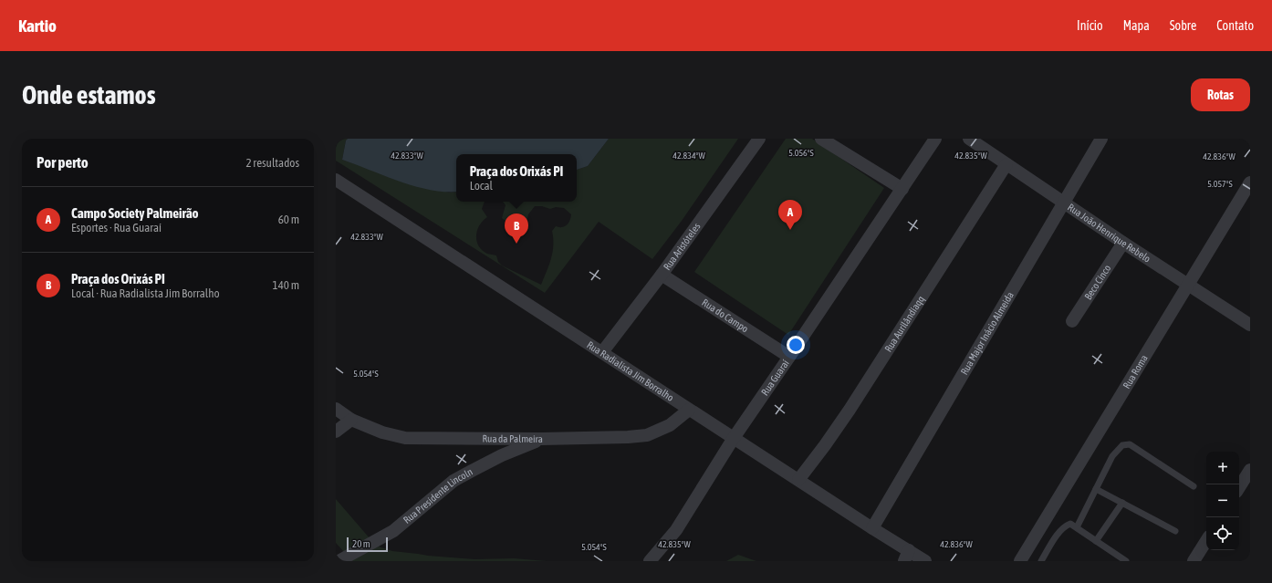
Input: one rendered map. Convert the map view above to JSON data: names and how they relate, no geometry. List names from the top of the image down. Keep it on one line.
{"streets":{"street":["Rua João Henrique Rebelo","Rua Aristóteles","Beco Cinco","Rua do Campo","Rua Aurilândiaqq","Rua Major Inácio Almeida","Rua Radialista Jim Borralho","Rua Roma","Rua Guaraí","Rua da Palmeira","Rua Presidente Lincoln"]},"crossings":[["Rua João Henrique Rebelo","Beco Cinco"],["Rua João Henrique Rebelo","Rua Aurilândiaqq"],["Rua João Henrique Rebelo","Rua Major Inácio Almeida"],["Rua João Henrique Rebelo","Rua Roma"],["Rua Aristóteles","Rua do Campo"],["Rua Aristóteles","Rua Radialista Jim Borralho"],["Rua do Campo","Rua Guaraí"],["Rua Aurilândiaqq","Rua Radialista Jim Borralho"],["Rua Major Inácio Almeida","Rua Radialista Jim Borralho"],["Rua Radialista Jim Borralho","Rua Guaraí"],["Rua Radialista Jim Borralho","Rua da Palmeira"],["Rua da Palmeira","Rua Presidente Lincoln"]],"scale_bar":"20 m","page":{"header":"Kartio","nav":["Início","Mapa","Sobre","Contato"],"buttons":"Rotas","title":"Onde estamos","heading":["Por perto","2 resultados"],"popup":["Praça dos Orixás PI","Local"],"list":[{"mark":"A","name":"Campo Society Palmeirão","note":"Esportes · Rua Guaraí","value":"60 m"},{"mark":"B","name":"Praça dos Orixás PI","note":"Local · Rua Radialista Jim Borralho","value":"140 m"}],"pins":["A","B"],"map_buttons":["+","−"],"scale":"20 m"},"coordinates":["5.056°S","42.833°W","42.834°W","42.835°W","42.836°W","5.057°S","5.054°S"]}
